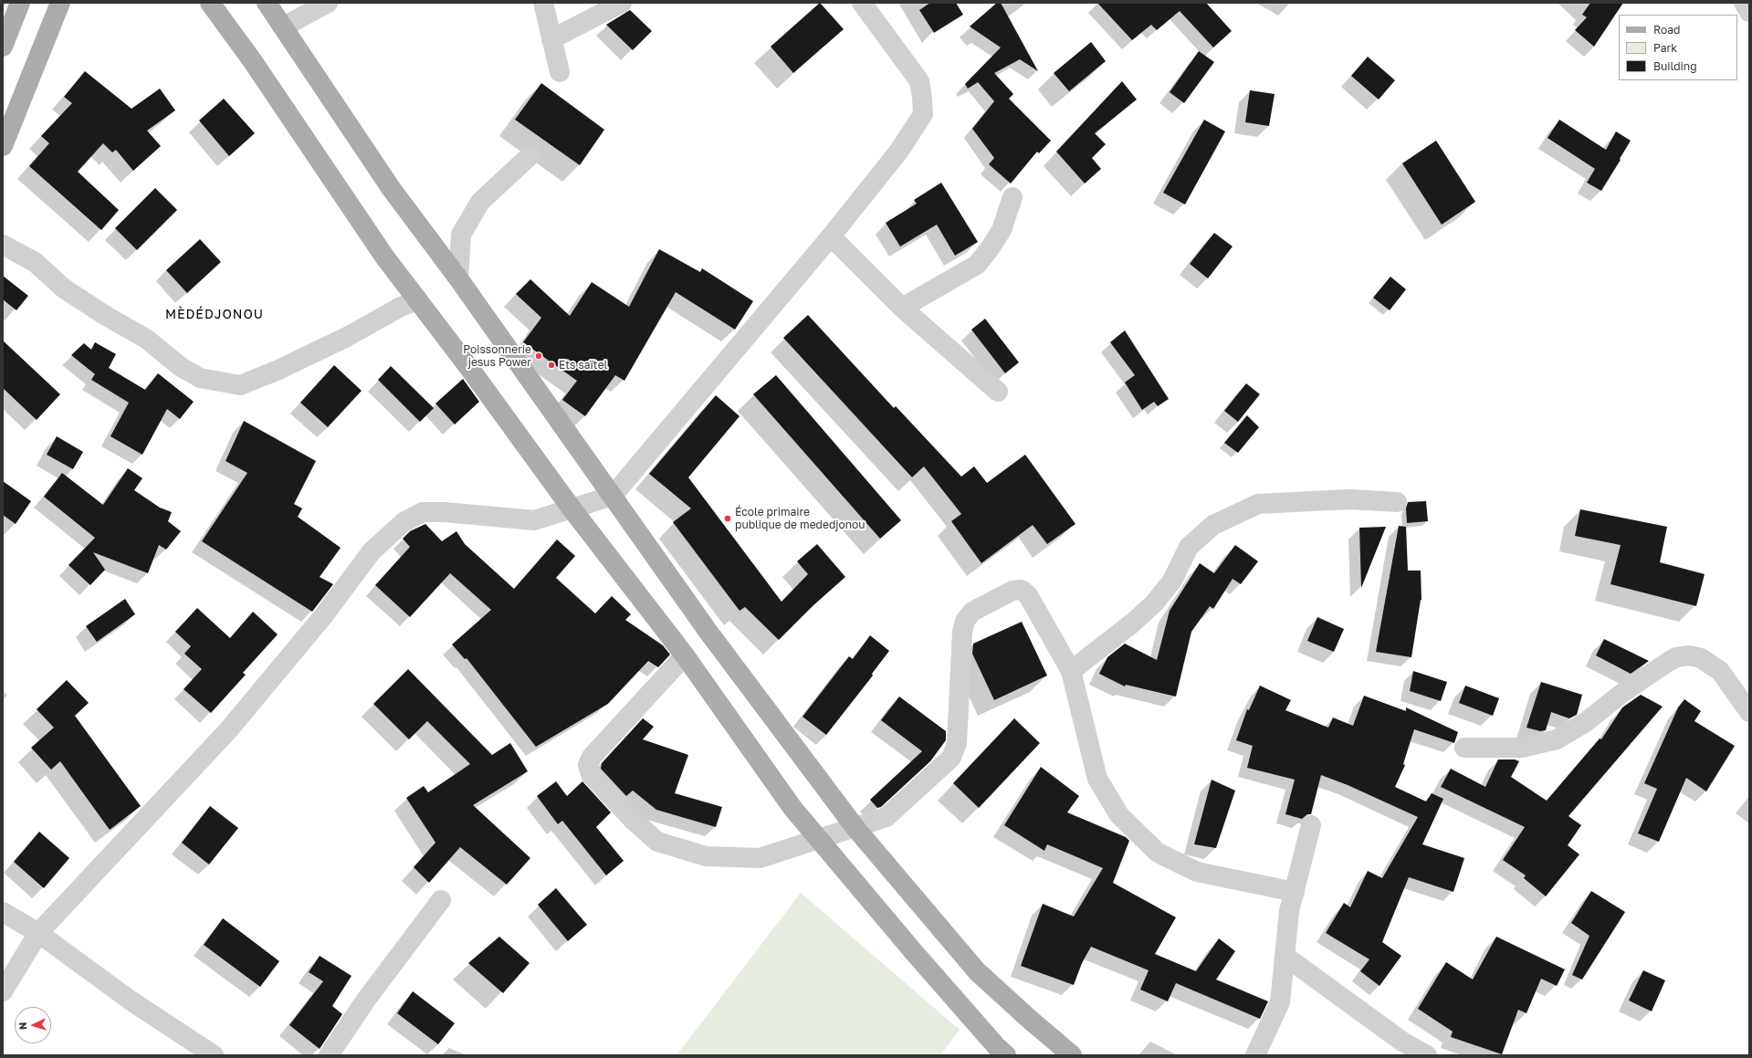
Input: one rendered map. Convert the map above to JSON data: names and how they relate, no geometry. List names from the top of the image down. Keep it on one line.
{"districts":["MÈDÉDJONOU"],"places":["Poissonnerie jesus Power","Ets saïtel","École primaire publique de mededjonou"],"legend":["Road","Park","Building"],"north":"left"}
